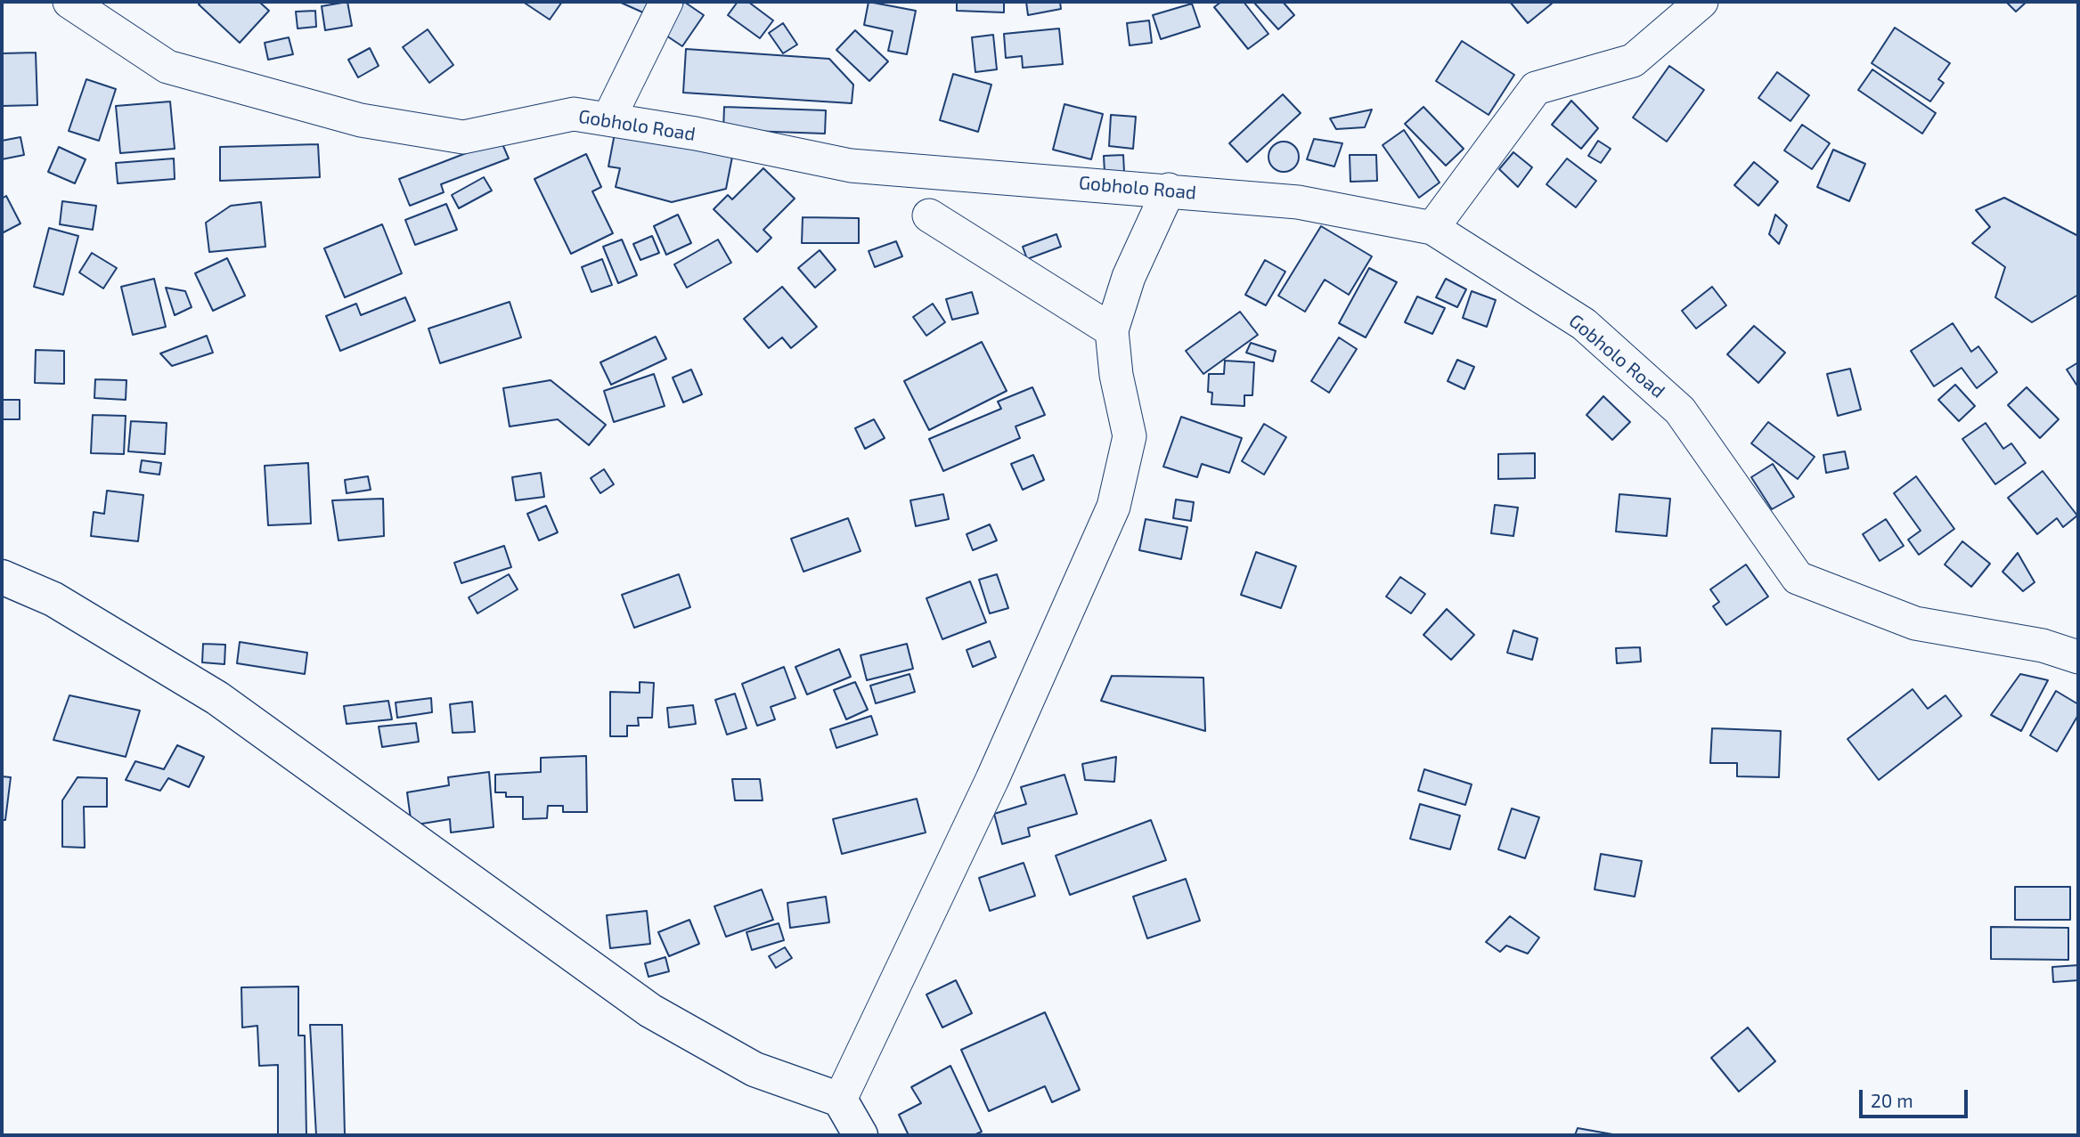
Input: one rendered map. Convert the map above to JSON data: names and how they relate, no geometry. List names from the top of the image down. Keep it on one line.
{"streets":{"street":["Gobholo Road"]},"scale_bar":"20 m"}
